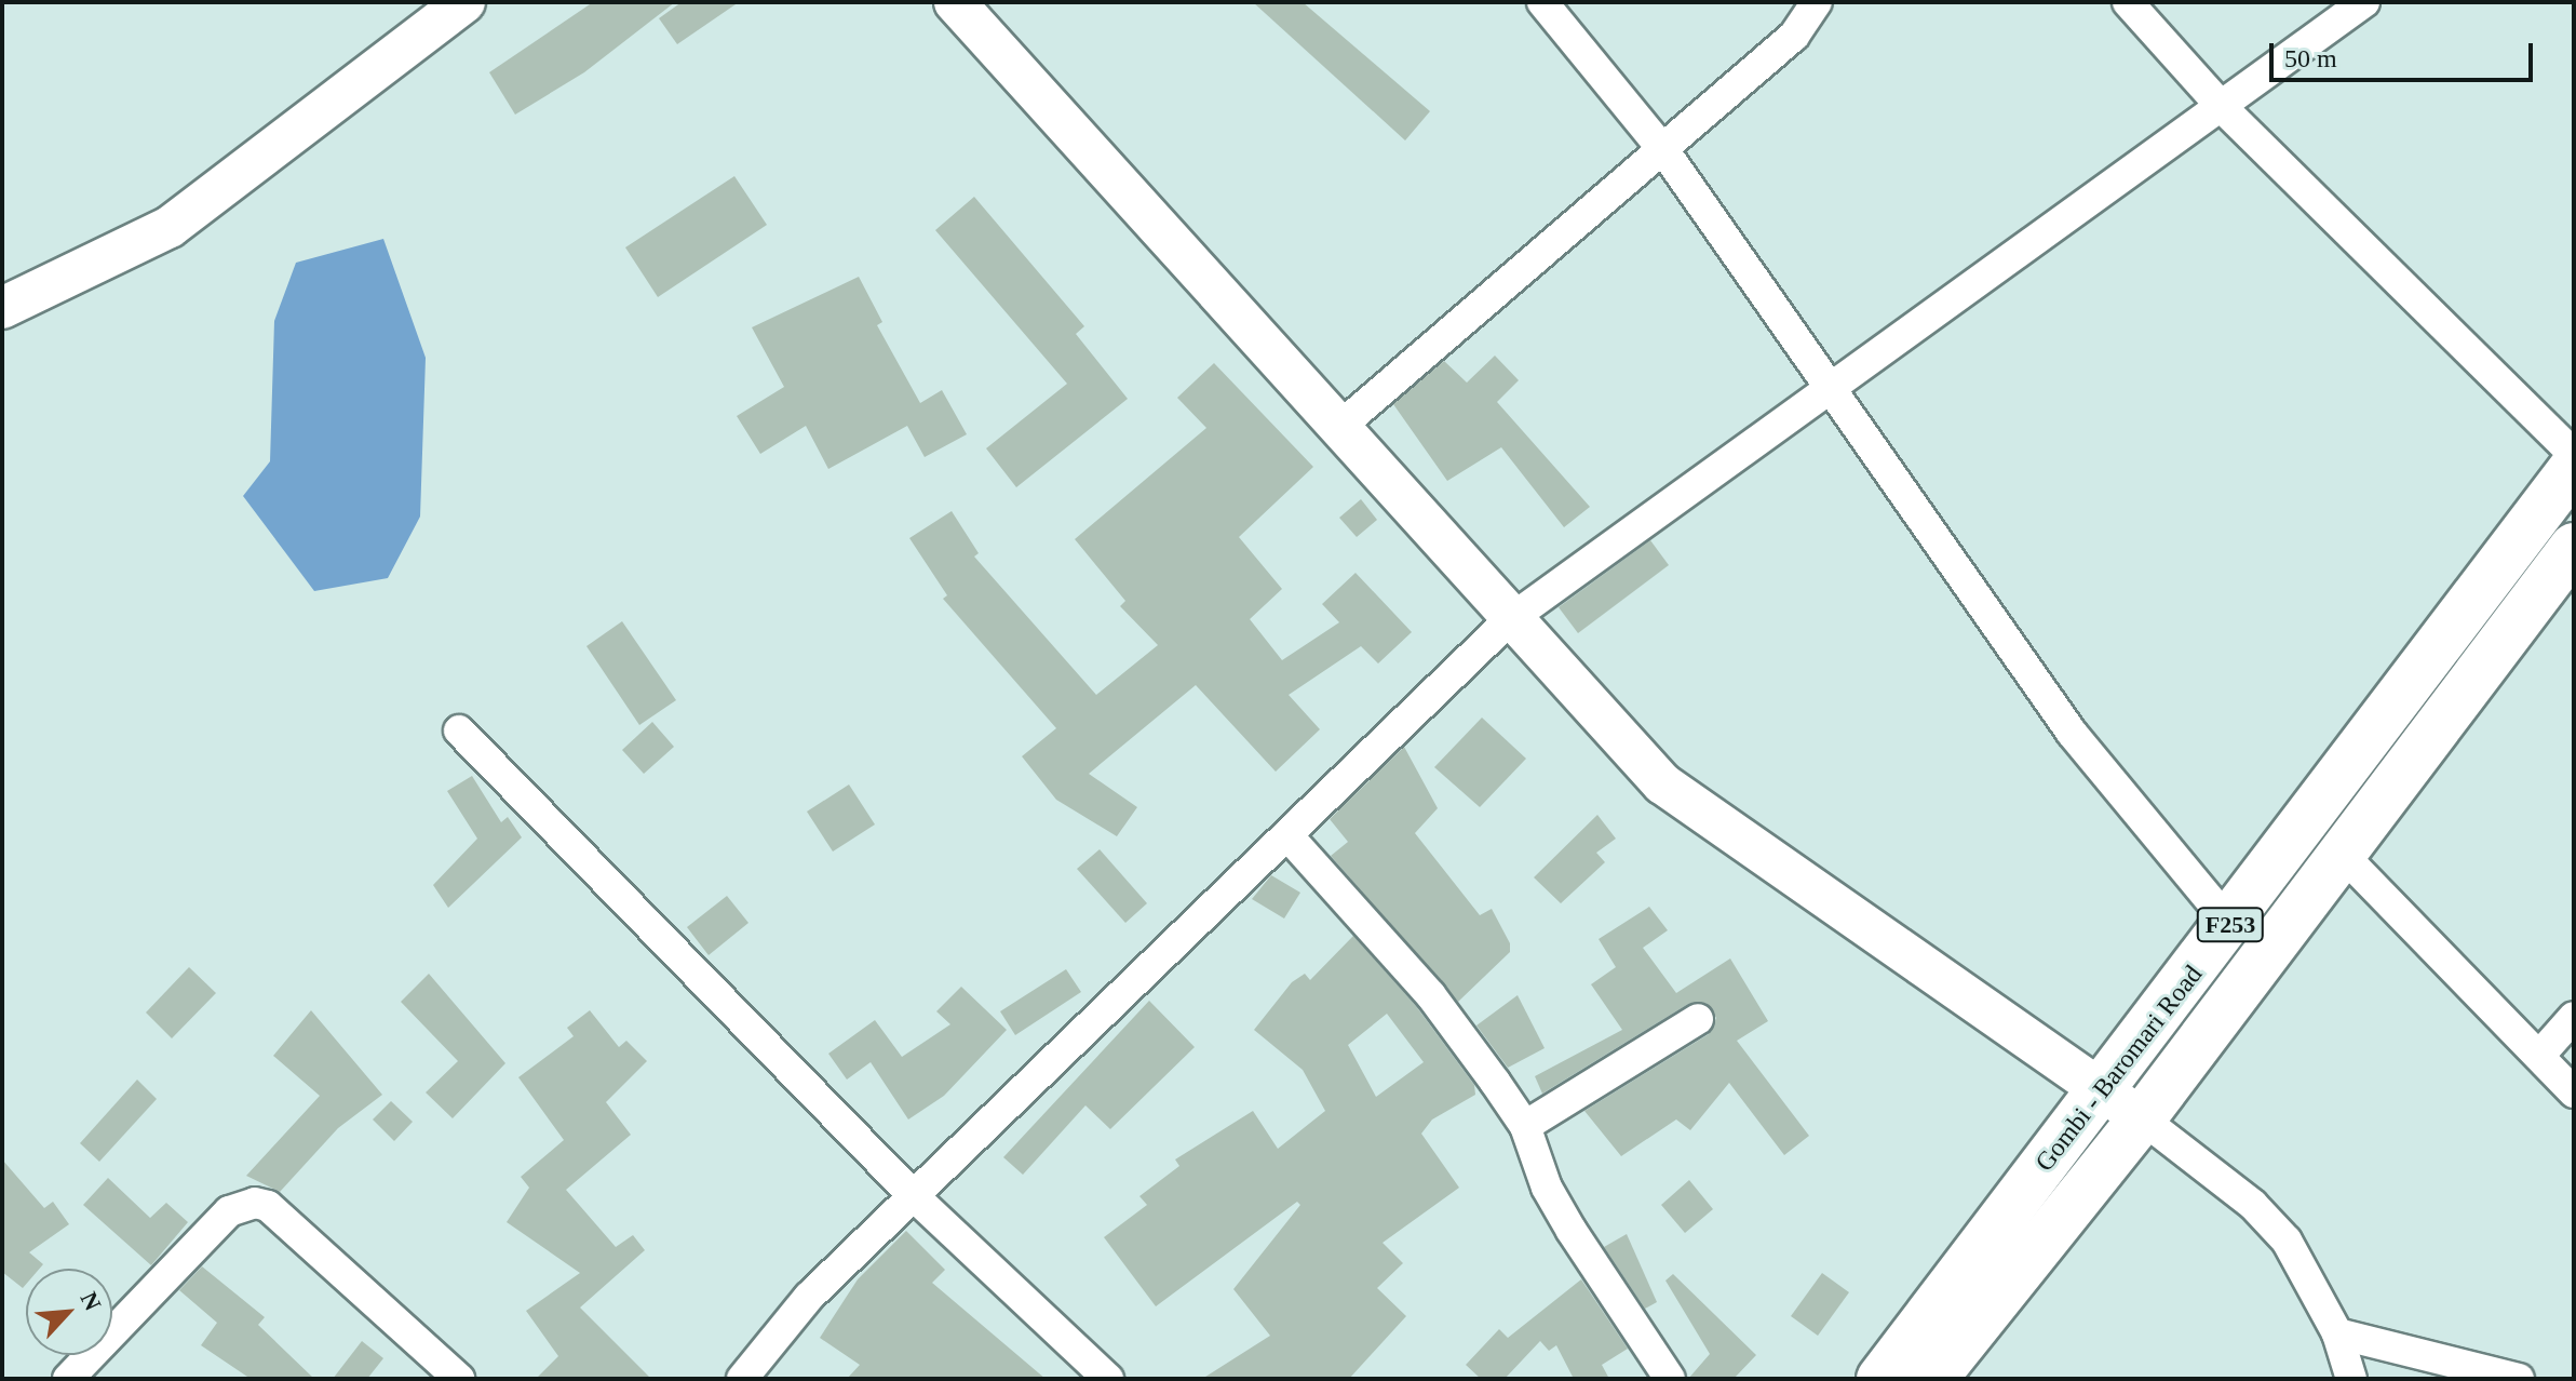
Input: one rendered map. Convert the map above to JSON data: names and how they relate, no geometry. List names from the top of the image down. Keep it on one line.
{"streets":{"main road":["F253","Gombi - Baromari Road"]},"scale_bar":"50 m","north":"top right"}
